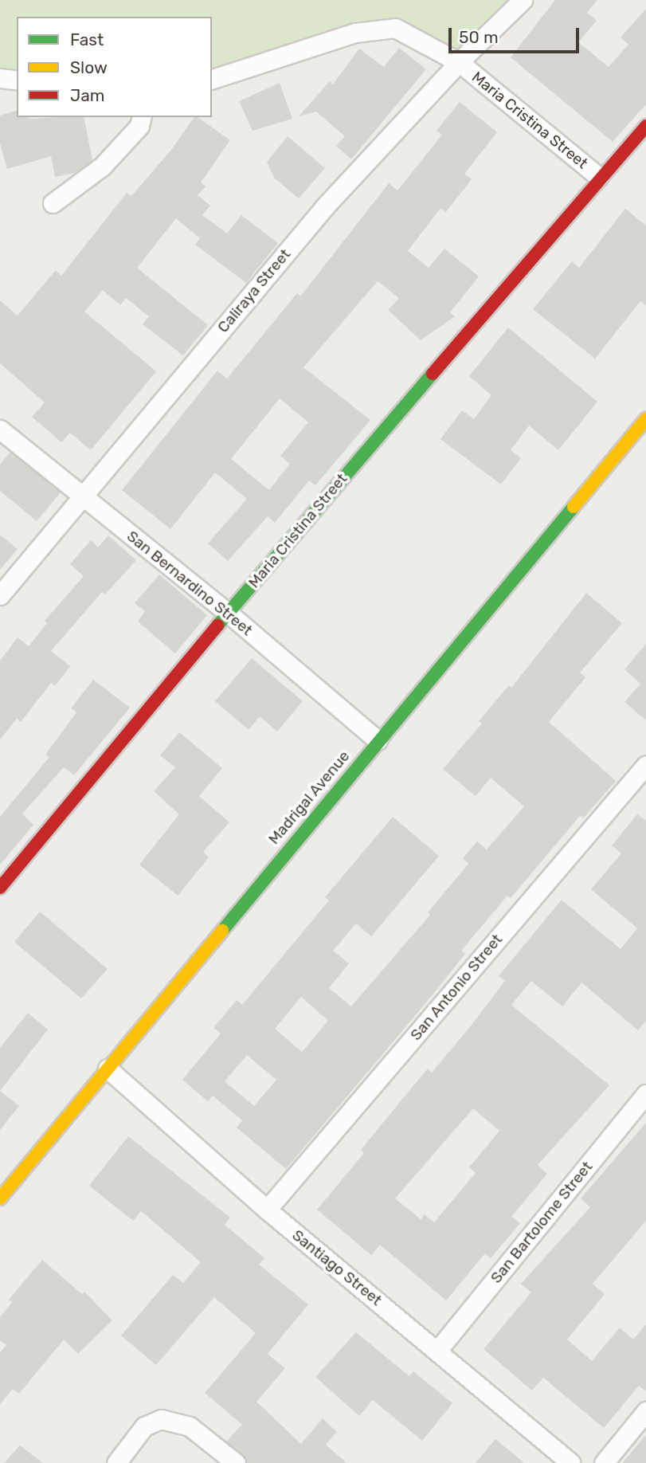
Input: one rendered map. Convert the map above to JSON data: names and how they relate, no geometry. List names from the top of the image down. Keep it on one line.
{"streets":{"street":["Maria Cristina Street","Caliraya Street","San Bernardino Street","Madrigal Avenue","San Antonio Street","San Bartolome Street","Santiago Street"]},"crossings":[["Maria Cristina Street","Caliraya Street"],["Maria Cristina Street","San Bernardino Street"],["Caliraya Street","San Bernardino Street"],["San Bernardino Street","Madrigal Avenue"],["Madrigal Avenue","Santiago Street"],["San Antonio Street","Santiago Street"],["San Bartolome Street","Santiago Street"]],"legend":["Fast","Slow","Jam"],"scale_bar":"50 m"}
